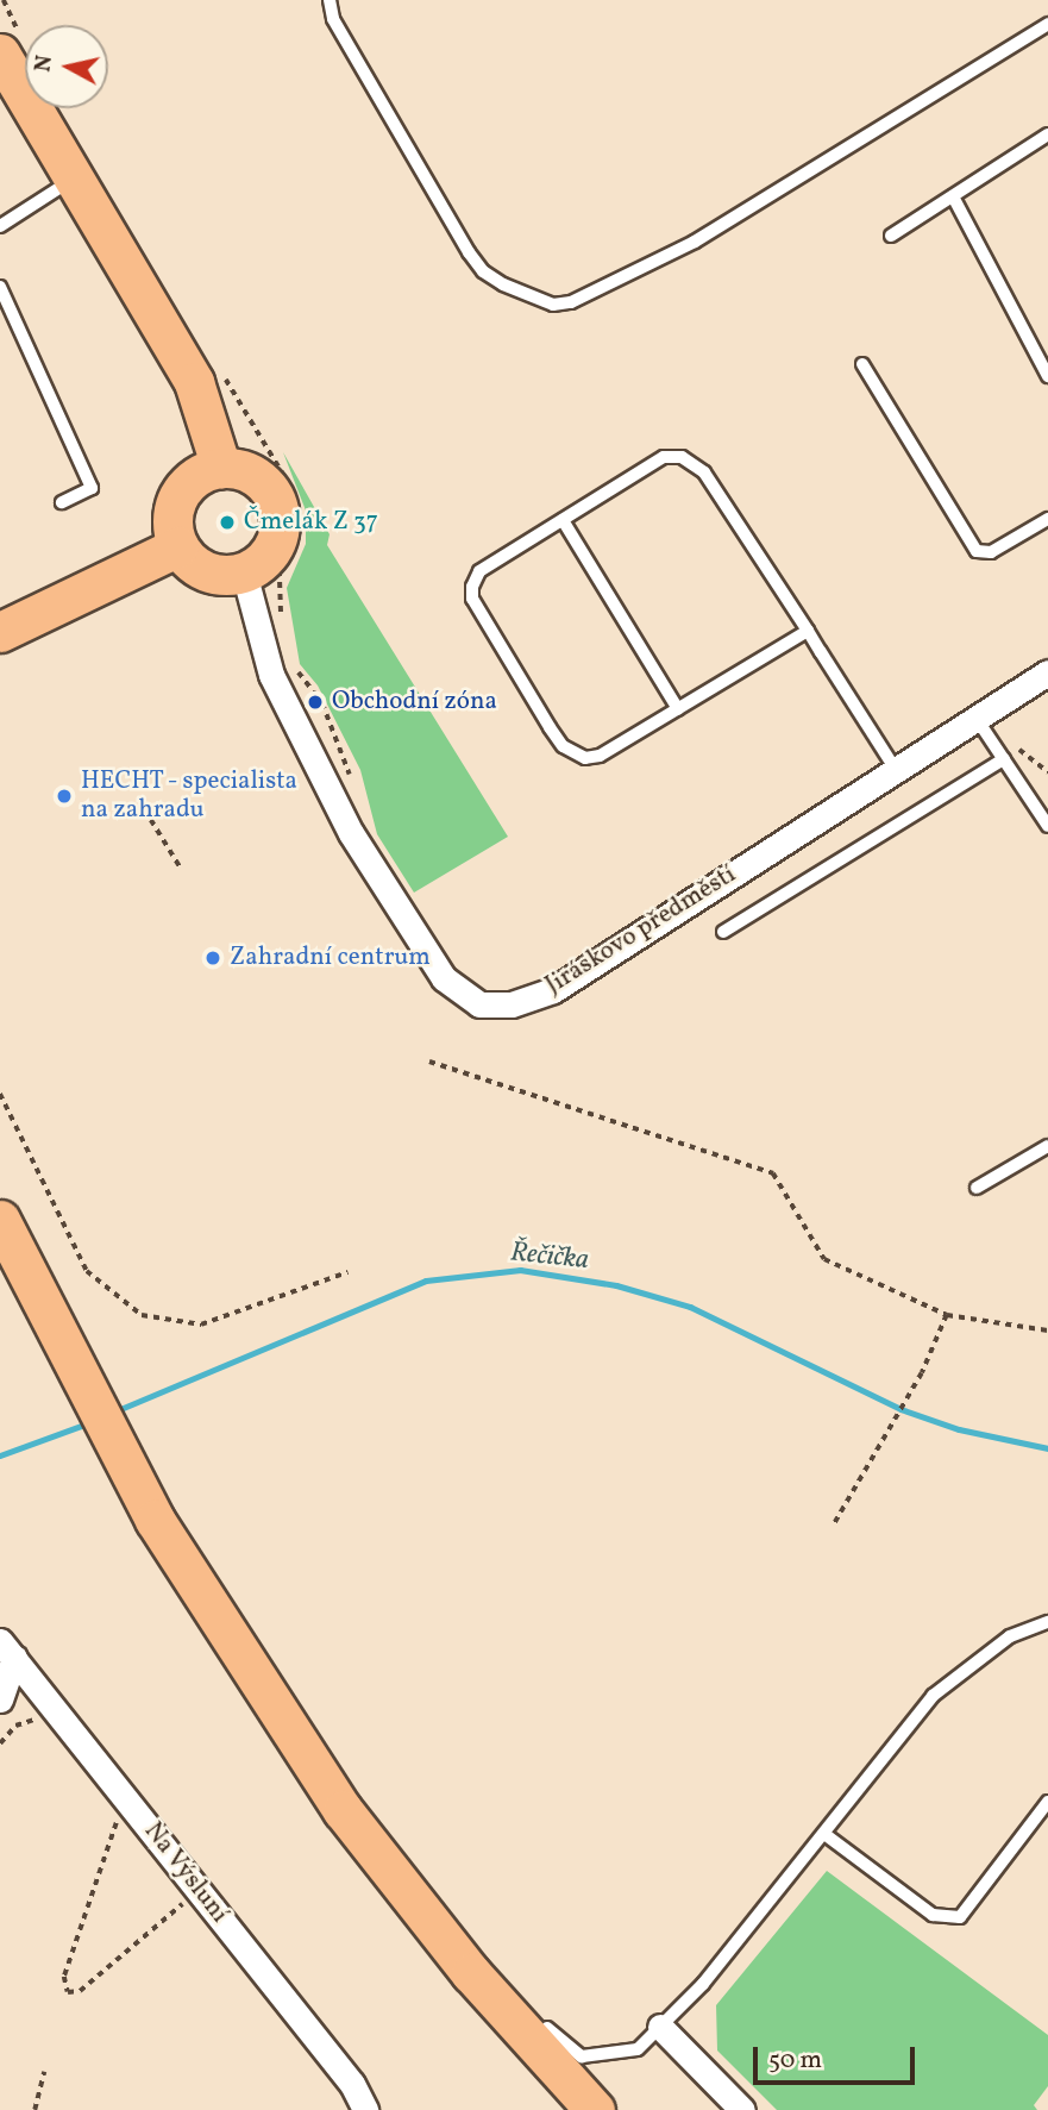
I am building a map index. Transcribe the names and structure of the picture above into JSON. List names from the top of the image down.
{
  "streets": {
    "street": ["Jiráskovo předměstí", "Na Výsluní"]
  },
  "water": ["Řečička"],
  "places": [
    "Čmelák Z 37",
    "Obchodní zóna",
    "HECHT - specialista na zahradu",
    "Zahradní centrum"
  ],
  "scale_bar": "50 m",
  "north": "left"
}
